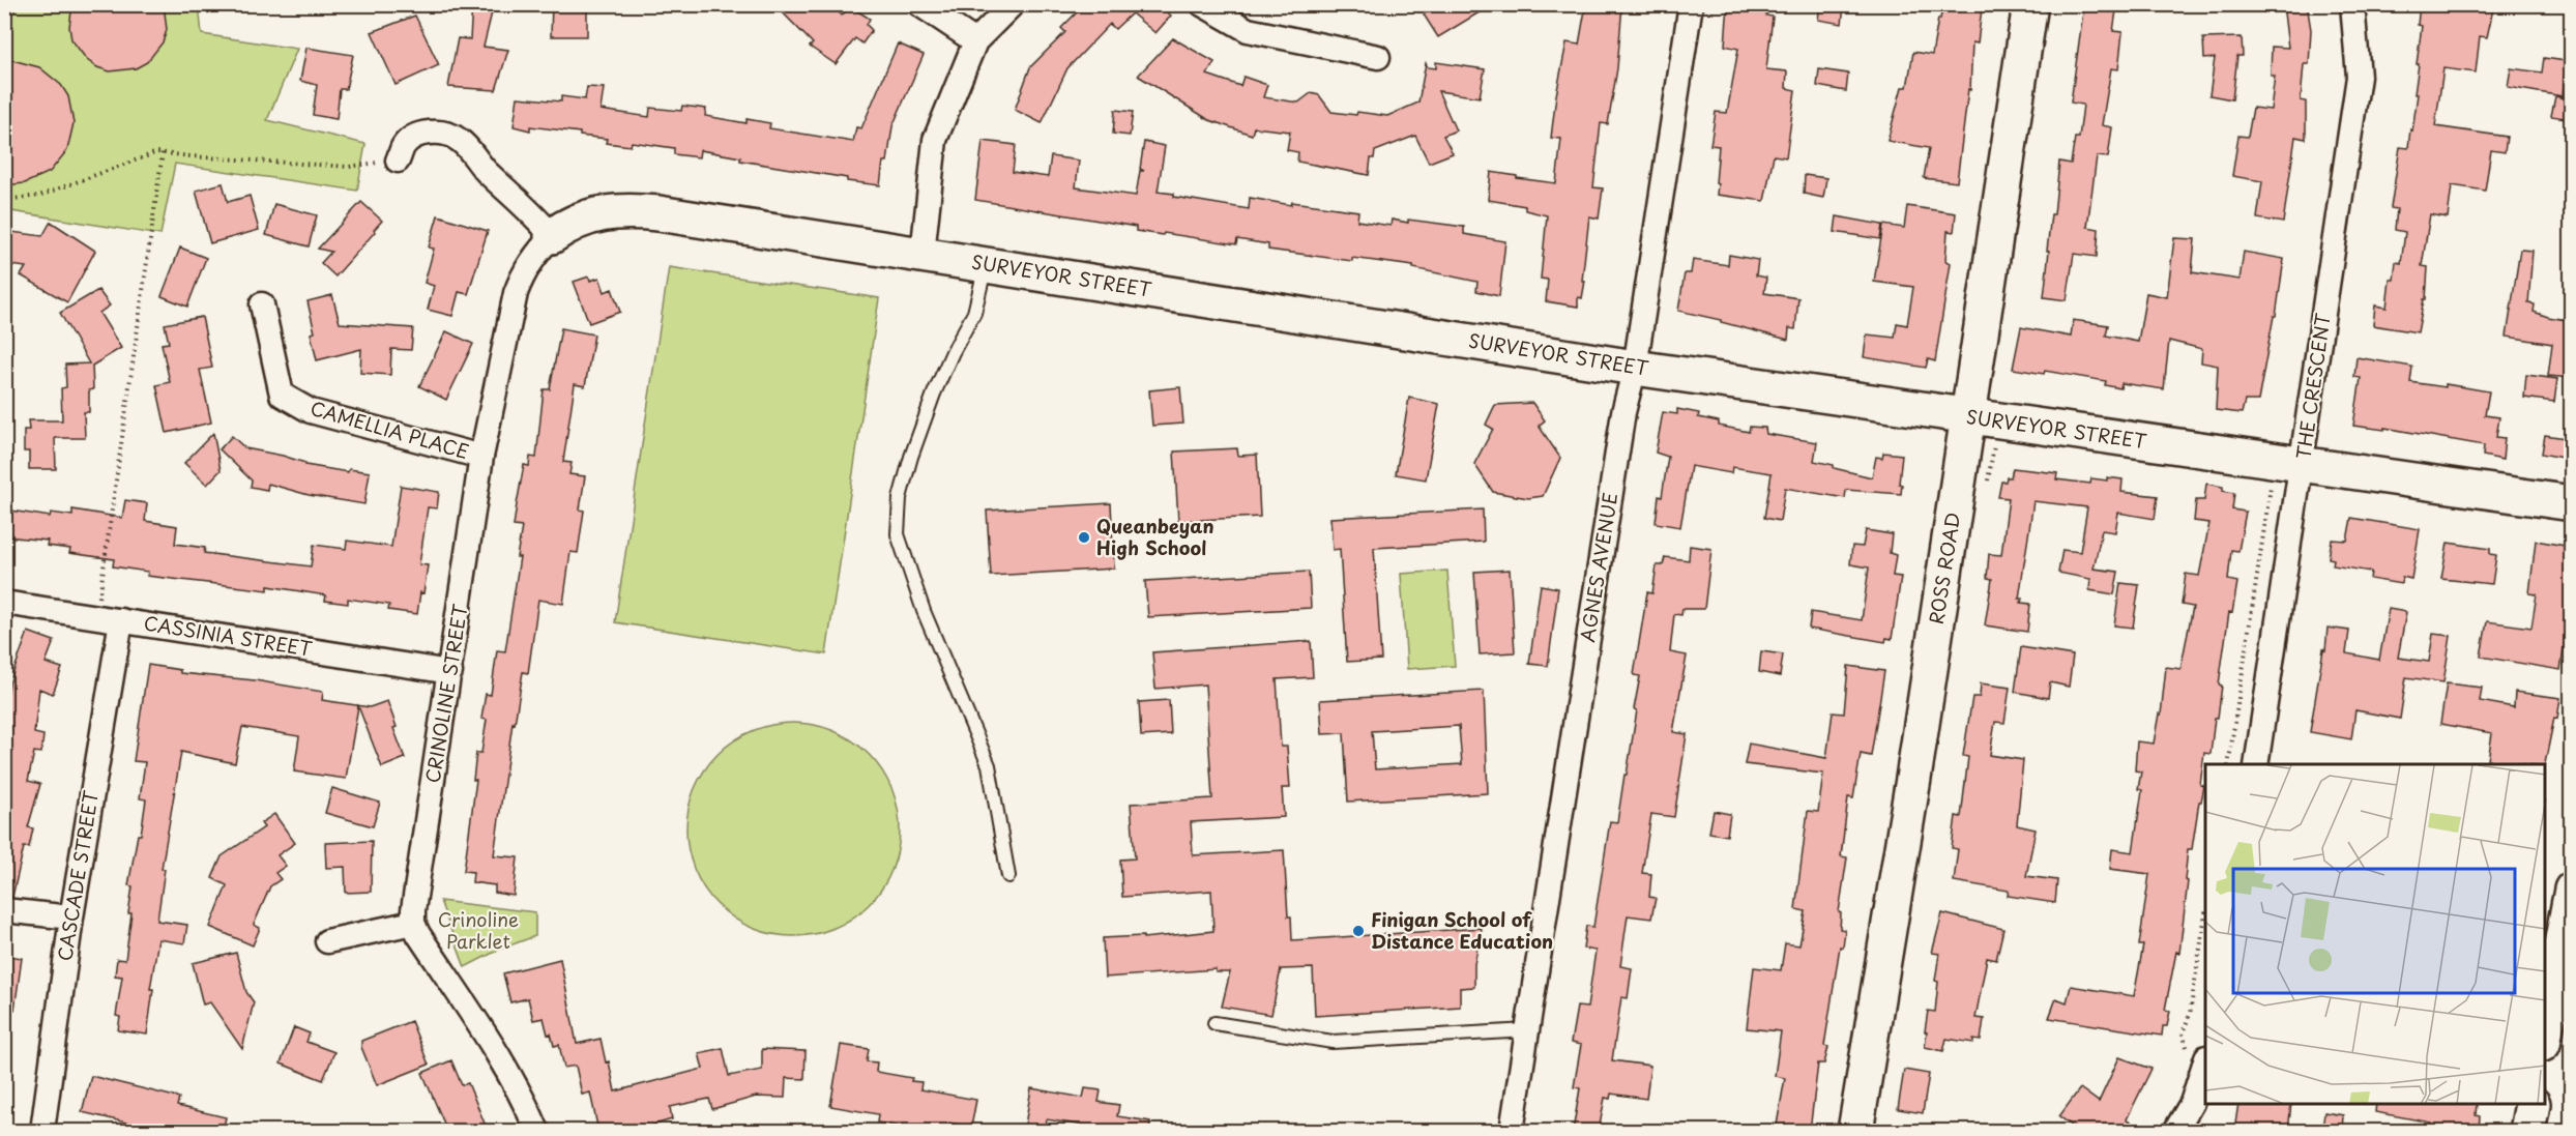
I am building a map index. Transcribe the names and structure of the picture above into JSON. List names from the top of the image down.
{
  "streets": {
    "street": [
      "SURVEYOR STREET",
      "THE CRESCENT",
      "CAMELLIA PLACE",
      "AGNES AVENUE",
      "ROSS ROAD",
      "CASSINIA STREET",
      "CRINOLINE STREET",
      "CASCADE STREET"
    ]
  },
  "crossings": [
    ["SURVEYOR STREET", "THE CRESCENT"],
    ["SURVEYOR STREET", "AGNES AVENUE"],
    ["SURVEYOR STREET", "ROSS ROAD"],
    ["SURVEYOR STREET", "CRINOLINE STREET"],
    ["CAMELLIA PLACE", "CRINOLINE STREET"],
    ["CASSINIA STREET", "CRINOLINE STREET"],
    ["CASSINIA STREET", "CASCADE STREET"]
  ],
  "parks": ["Crinoline Parklet"],
  "places": ["Queanbeyan High School", "Finigan School of Distance Education"]
}
